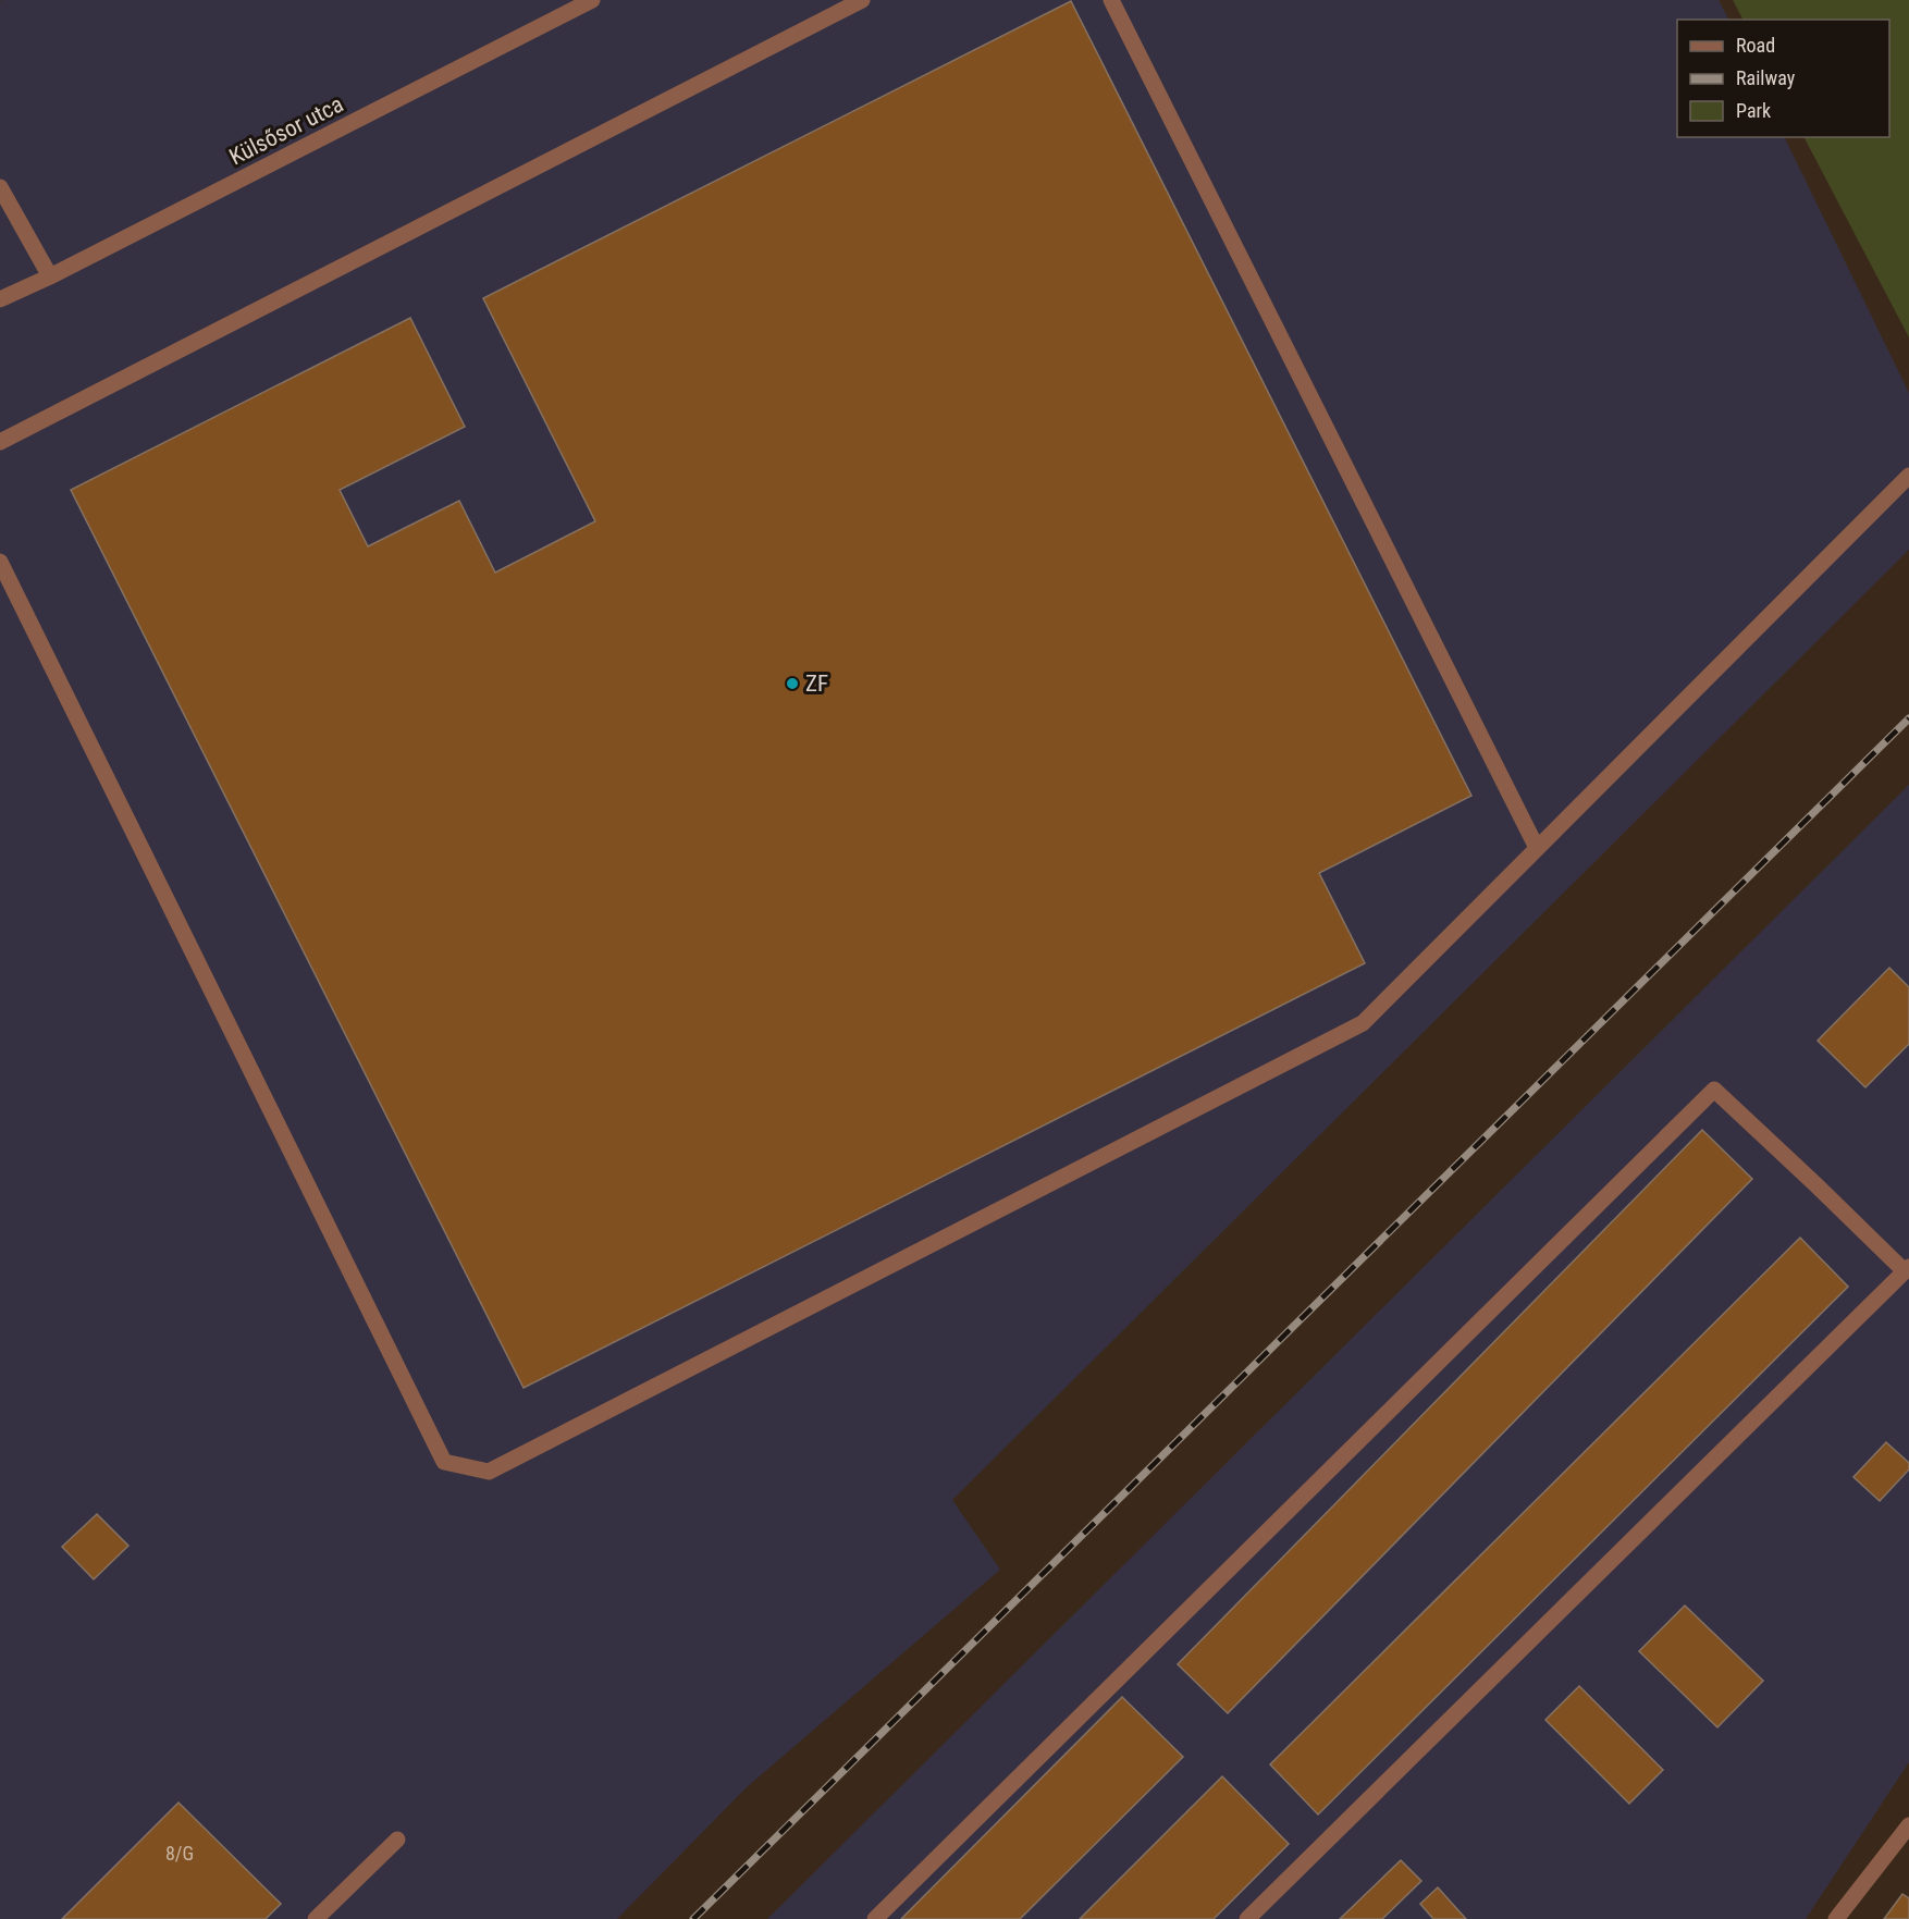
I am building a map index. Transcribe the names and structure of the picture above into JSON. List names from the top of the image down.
{
  "streets": {
    "street": ["Külsősor utca"]
  },
  "places": ["ZF"],
  "house_numbers": ["8/G"],
  "legend": ["Road", "Railway", "Park"]
}
